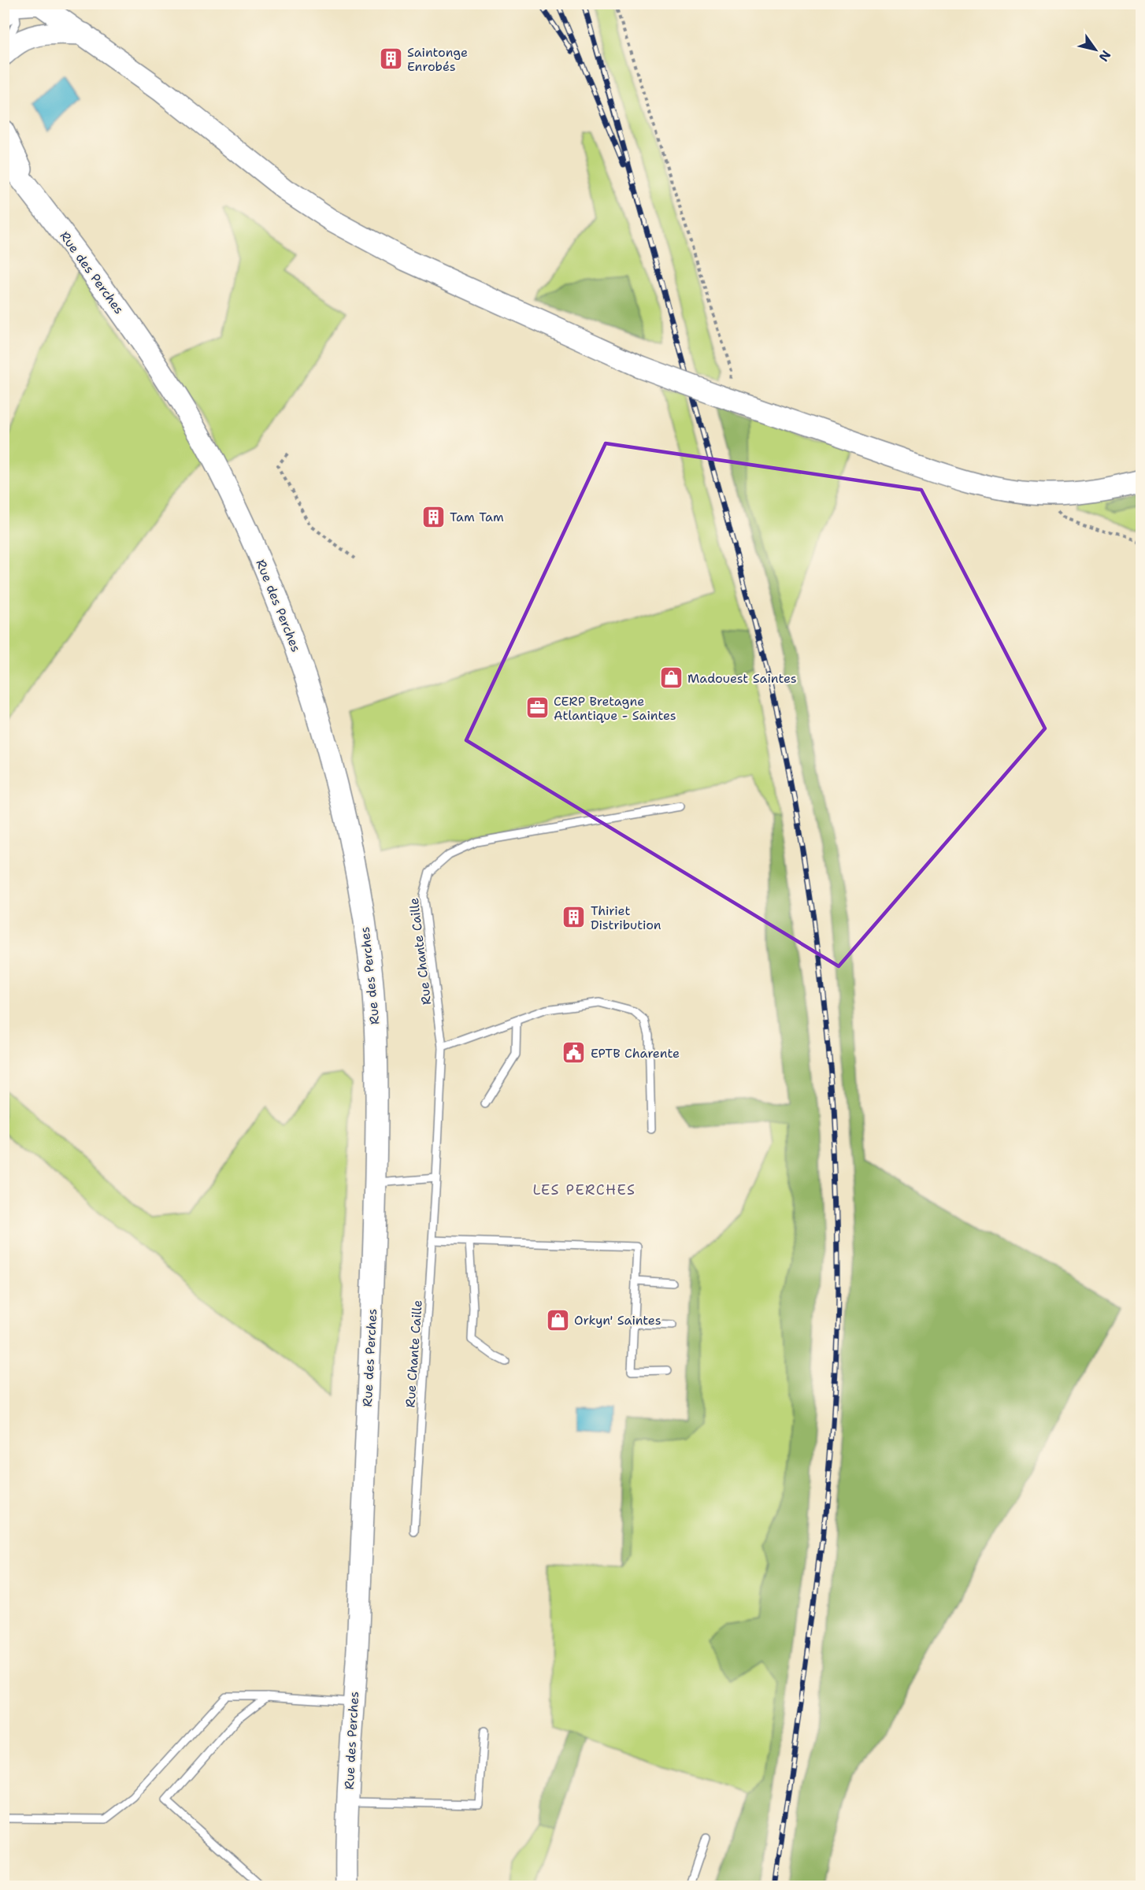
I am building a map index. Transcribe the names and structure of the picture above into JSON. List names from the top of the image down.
{
  "streets": {
    "street": ["Rue des Perches"],
    "lane": ["Rue Chante Caille"]
  },
  "districts": ["LES PERCHES"],
  "places": {
    "building": ["Saintonge Enrobés", "Tam Tam", "Thiriet Distribution"],
    "shop": ["Madouest Saintes", "Orkyn' Saintes"],
    "office": ["CERP Bretagne Atlantique - Saintes"],
    "public building": ["EPTB Charente"]
  },
  "north": "bottom right"
}
